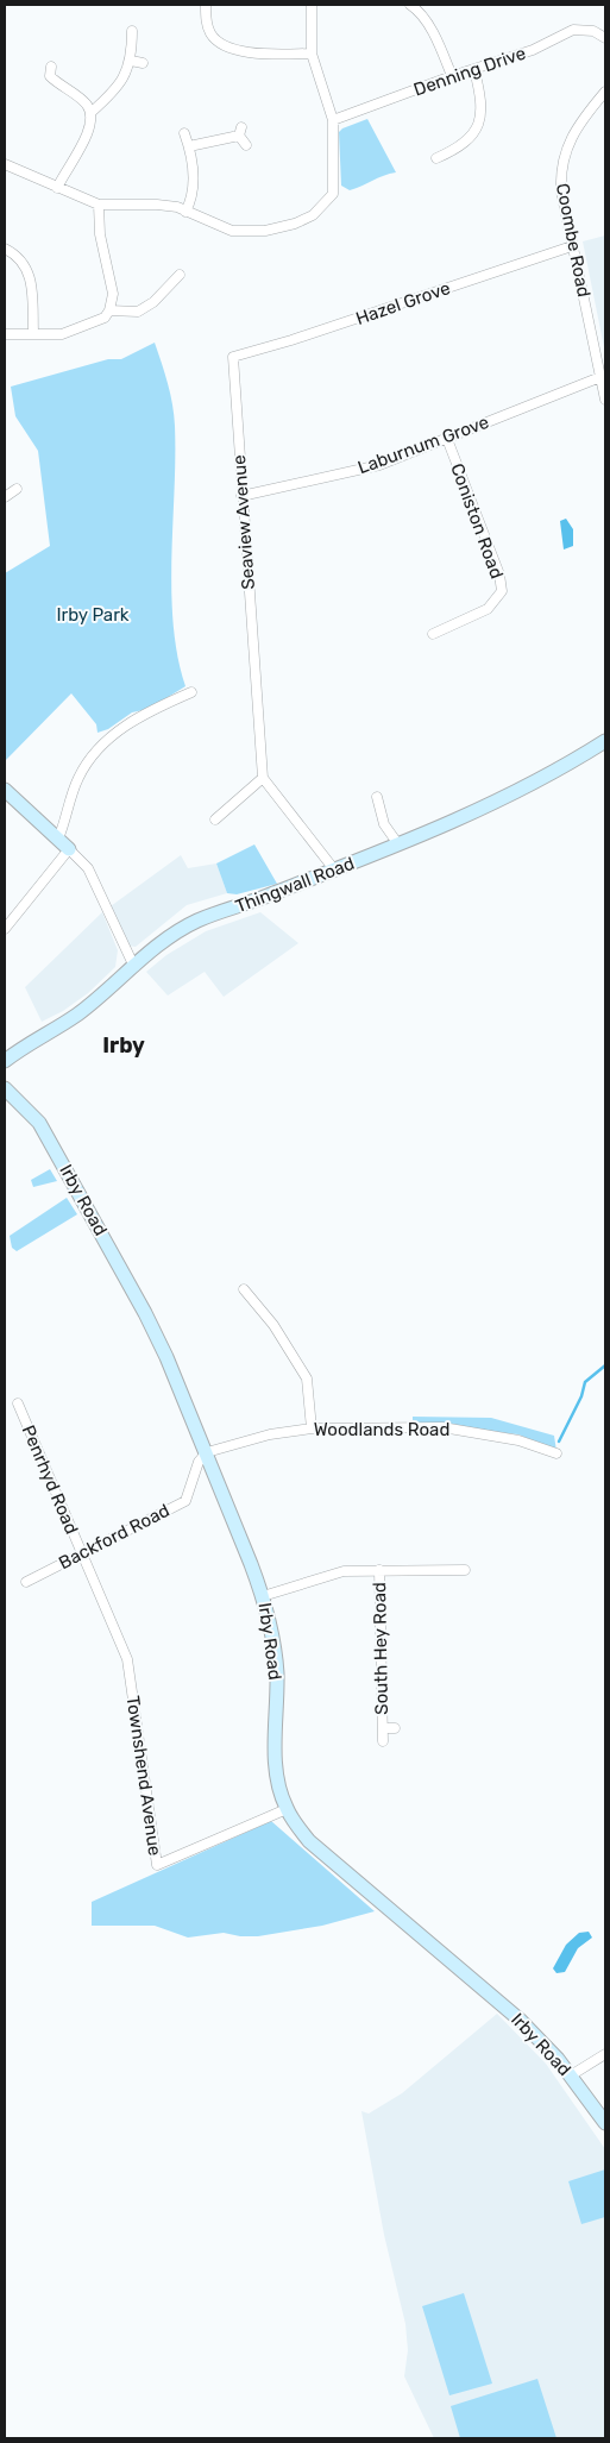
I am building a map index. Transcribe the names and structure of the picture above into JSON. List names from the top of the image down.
{
  "streets": {
    "street": [
      "Denning Drive",
      "Coombe Road",
      "Hazel Grove",
      "Laburnum Grove",
      "Coniston Road",
      "Seaview Avenue",
      "Thingwall Road",
      "Irby Road",
      "Woodlands Road",
      "Penrhyd Road",
      "Backford Road",
      "South Hey Road",
      "Townshend Avenue"
    ]
  },
  "crossings": [
    ["Coombe Road", "Hazel Grove"],
    ["Coombe Road", "Laburnum Grove"],
    ["Hazel Grove", "Seaview Avenue"],
    ["Laburnum Grove", "Coniston Road"],
    ["Laburnum Grove", "Seaview Avenue"],
    ["Irby Road", "Woodlands Road"],
    ["Irby Road", "Backford Road"],
    ["Irby Road", "Townshend Avenue"],
    ["Woodlands Road", "Backford Road"],
    ["Penrhyd Road", "Backford Road"],
    ["Penrhyd Road", "Townshend Avenue"],
    ["Backford Road", "Townshend Avenue"]
  ],
  "districts": ["Irby"],
  "parks": ["Irby Park"]
}
